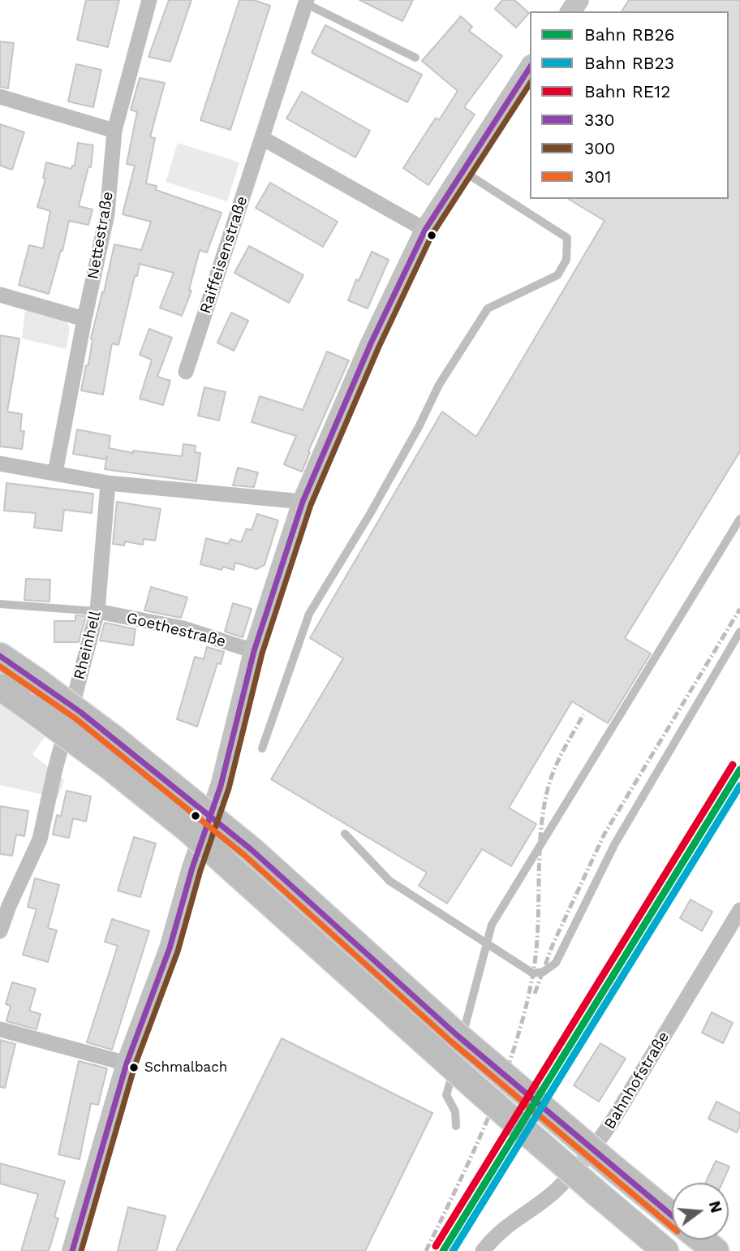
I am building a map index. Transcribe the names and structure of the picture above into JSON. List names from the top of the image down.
{
  "streets": {
    "street": [
      "Nettestraße",
      "Raiffeisenstraße",
      "Goethestraße",
      "Rheinhell",
      "Bahnhofstraße"
    ]
  },
  "crossings": [
    ["Goethestraße", "Rheinhell"]
  ],
  "places": ["Schmalbach"],
  "lines": [
    "transit line 330",
    "transit line 300",
    "transit line 301",
    "rail line RE12",
    "rail line RB26",
    "rail line RB23"
  ],
  "legend": [
    "Bahn RB26",
    "Bahn RB23",
    "Bahn RE12",
    "330",
    "300",
    "301"
  ],
  "north": "right"
}
